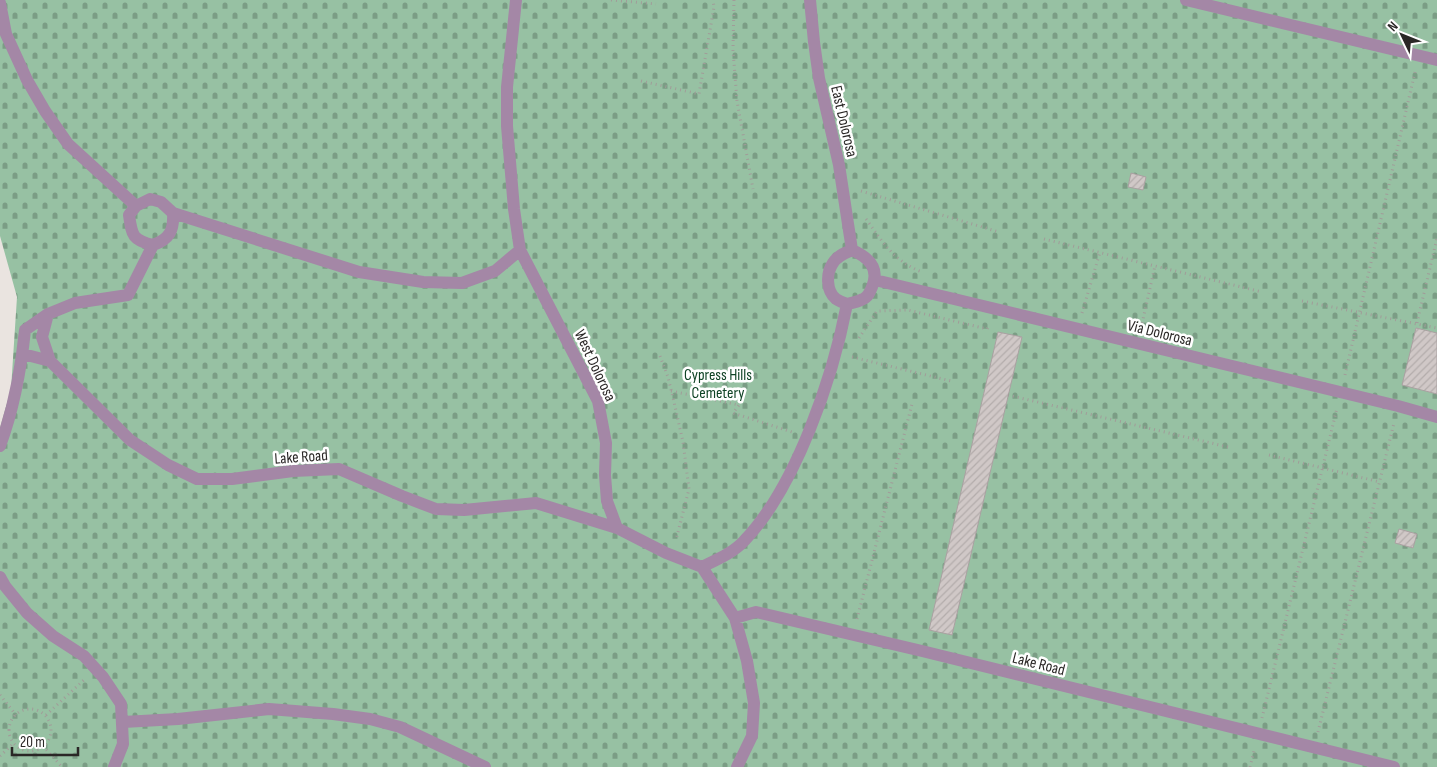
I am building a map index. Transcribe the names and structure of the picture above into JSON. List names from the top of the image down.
{
  "streets": {
    "lane": [
      "East Dolorosa",
      "Via Dolorosa",
      "West Dolorosa",
      "Lake Road"
    ]
  },
  "crossings": [
    ["East Dolorosa", "Via Dolorosa"],
    ["West Dolorosa", "Lake Road"]
  ],
  "parks": ["Cypress Hills Cemetery"],
  "scale_bar": "20 m",
  "north": "top left"
}
